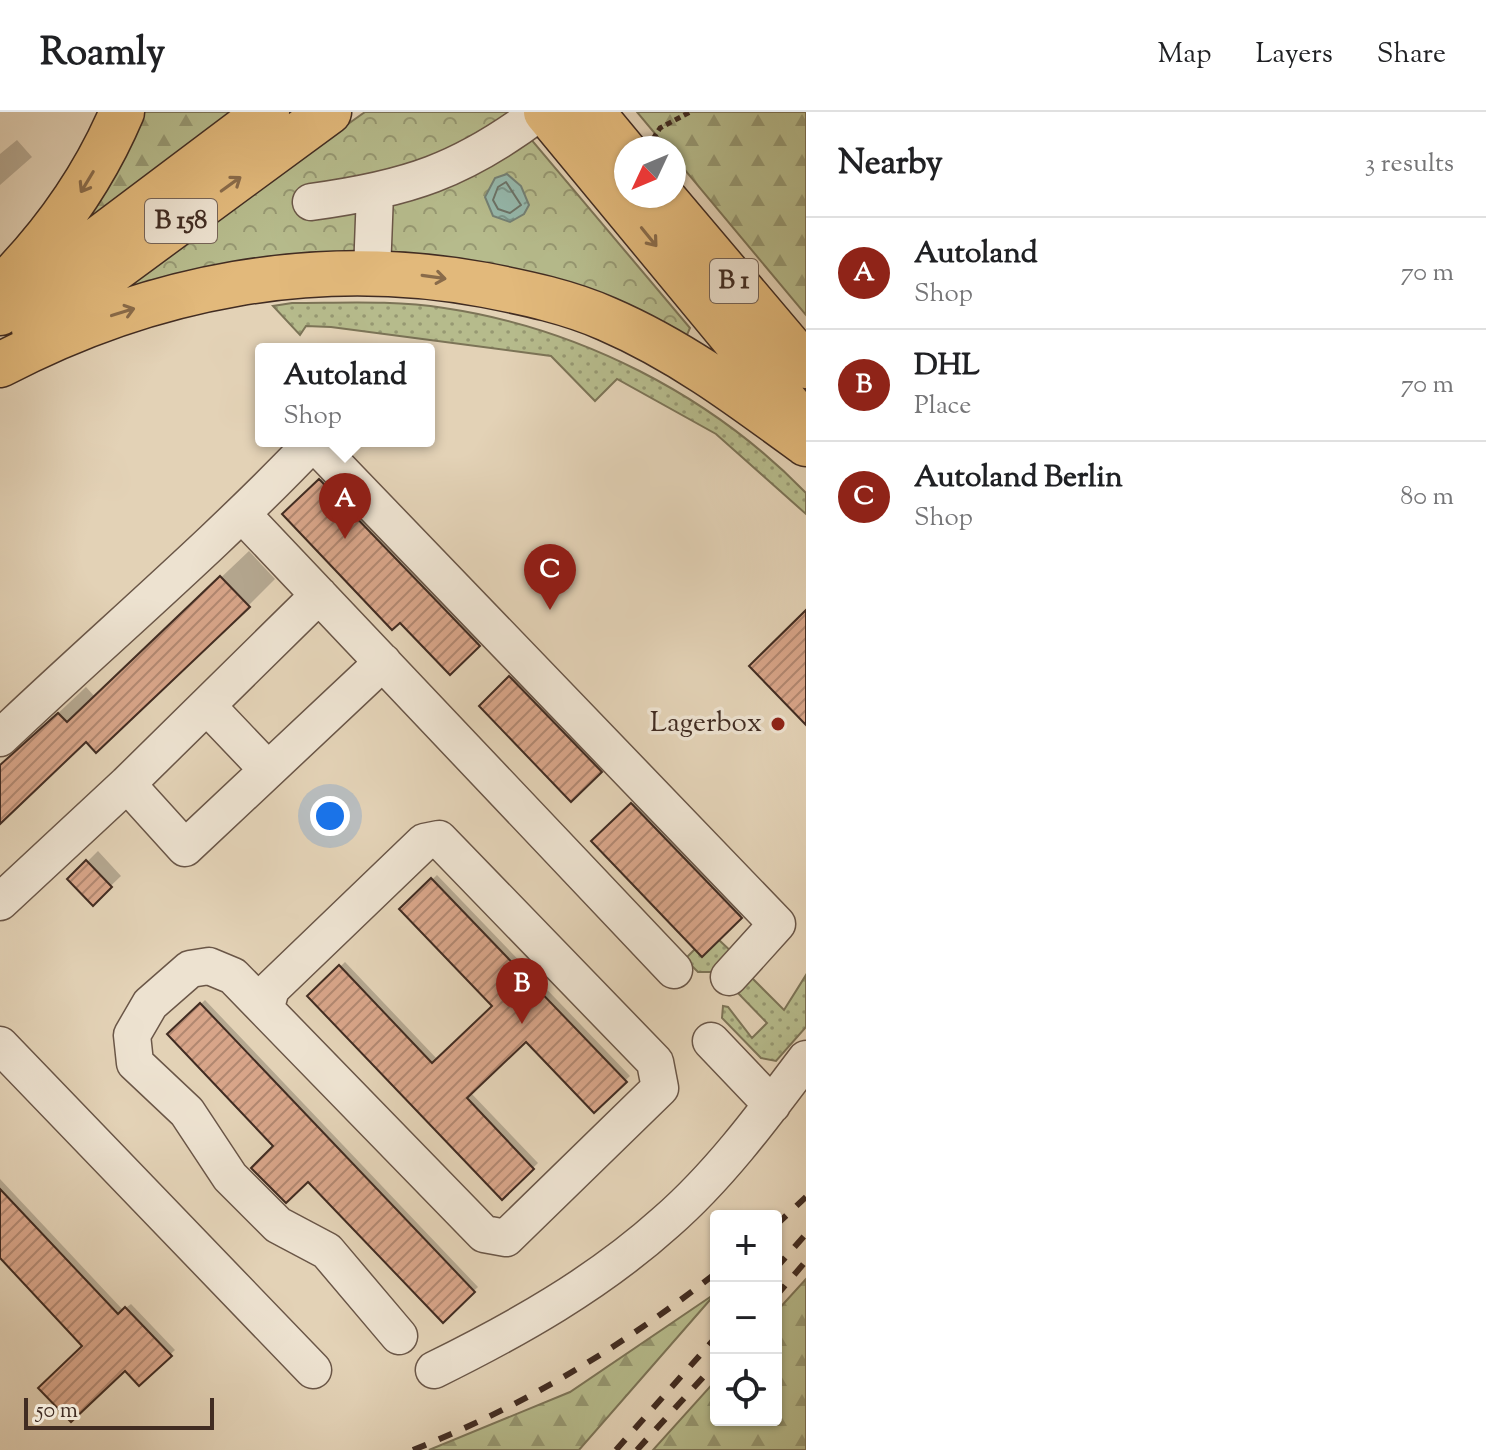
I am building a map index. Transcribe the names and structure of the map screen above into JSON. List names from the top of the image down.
{
  "streets": {
    "main road": ["B 158", "B 1"]
  },
  "places": ["Lagerbox"],
  "scale_bar": "50 m",
  "north": "bottom left",
  "page": {
    "header": "Roamly",
    "nav": ["Map", "Layers", "Share"],
    "heading": ["Nearby", "3 results"],
    "list": [
      {
        "mark": "A",
        "name": "Autoland",
        "note": "Shop",
        "value": "70 m"
      },
      {
        "mark": "B",
        "name": "DHL",
        "note": "Place",
        "value": "70 m"
      },
      {
        "mark": "C",
        "name": "Autoland Berlin",
        "note": "Shop",
        "value": "80 m"
      }
    ],
    "popup": ["Autoland", "Shop"],
    "pins": ["A", "C", "B"],
    "map_buttons": ["+", "−"],
    "scale": "50 m"
  }
}
